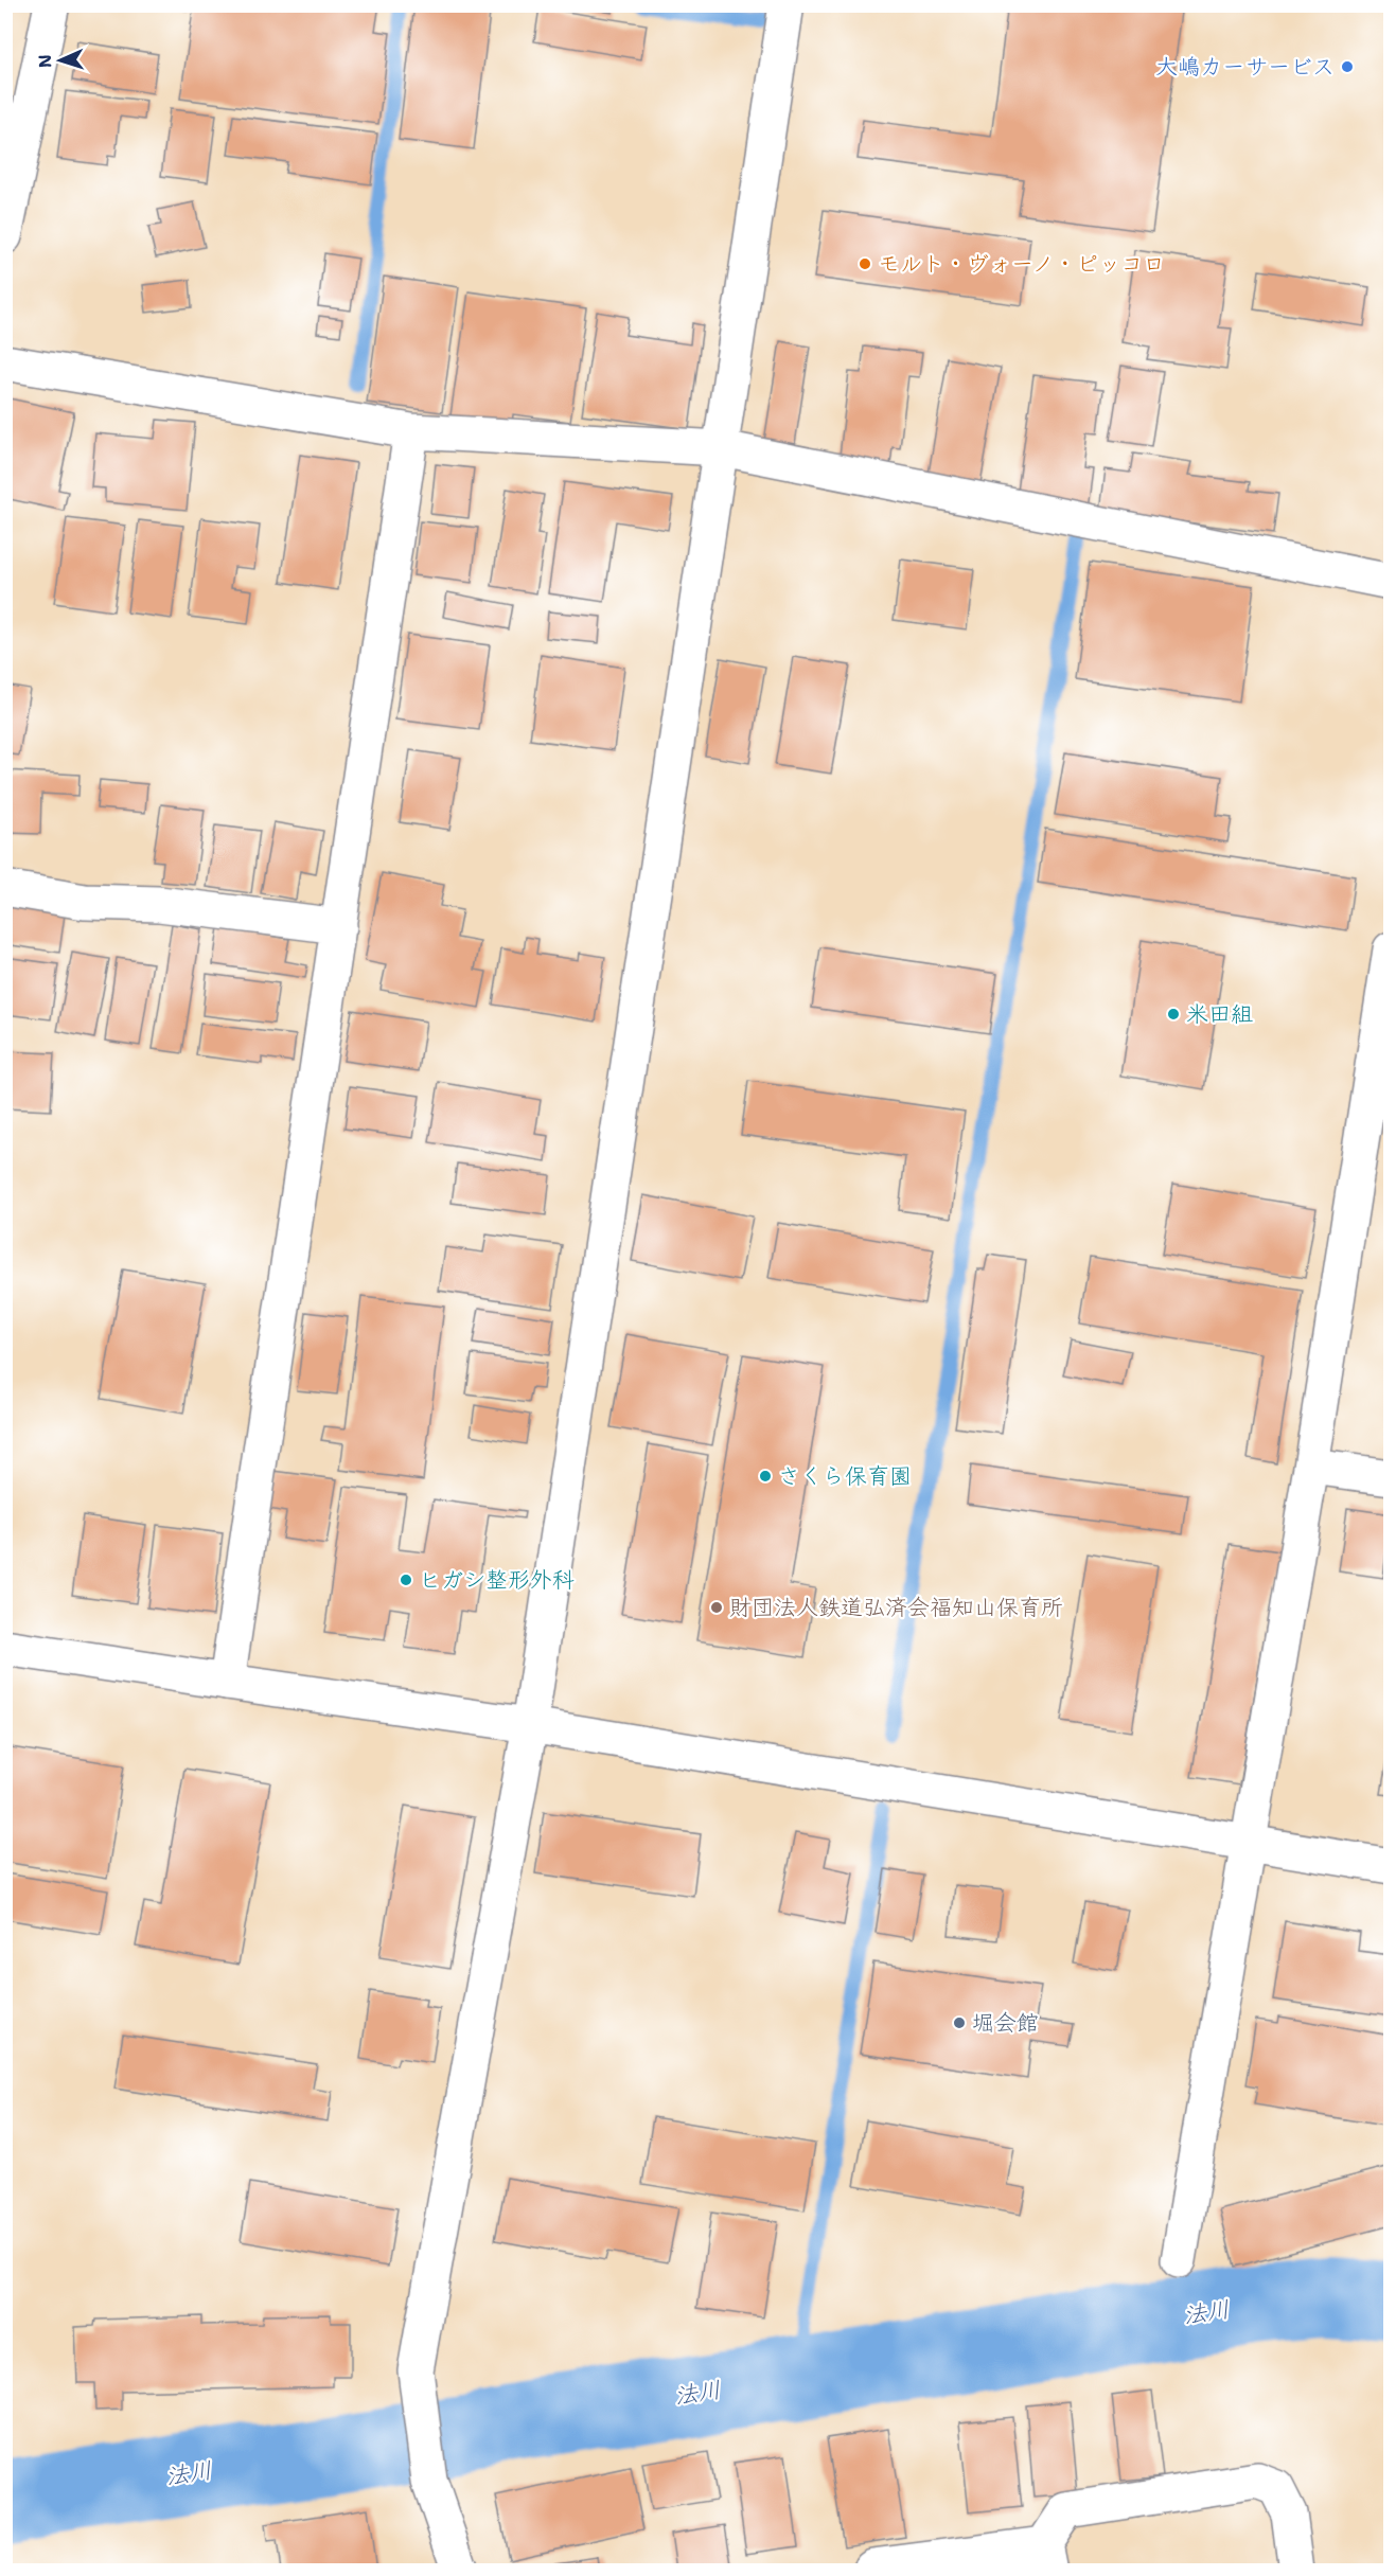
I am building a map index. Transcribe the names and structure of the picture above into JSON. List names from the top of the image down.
{
  "water": ["法川"],
  "places": [
    "大嶋カーサービス",
    "モルト・ヴォーノ・ピッコロ",
    "米田組",
    "さくら保育園",
    "ヒガシ整形外科",
    "財団法人鉄道弘済会福知山保育所",
    "堀会館"
  ],
  "north": "left"
}
